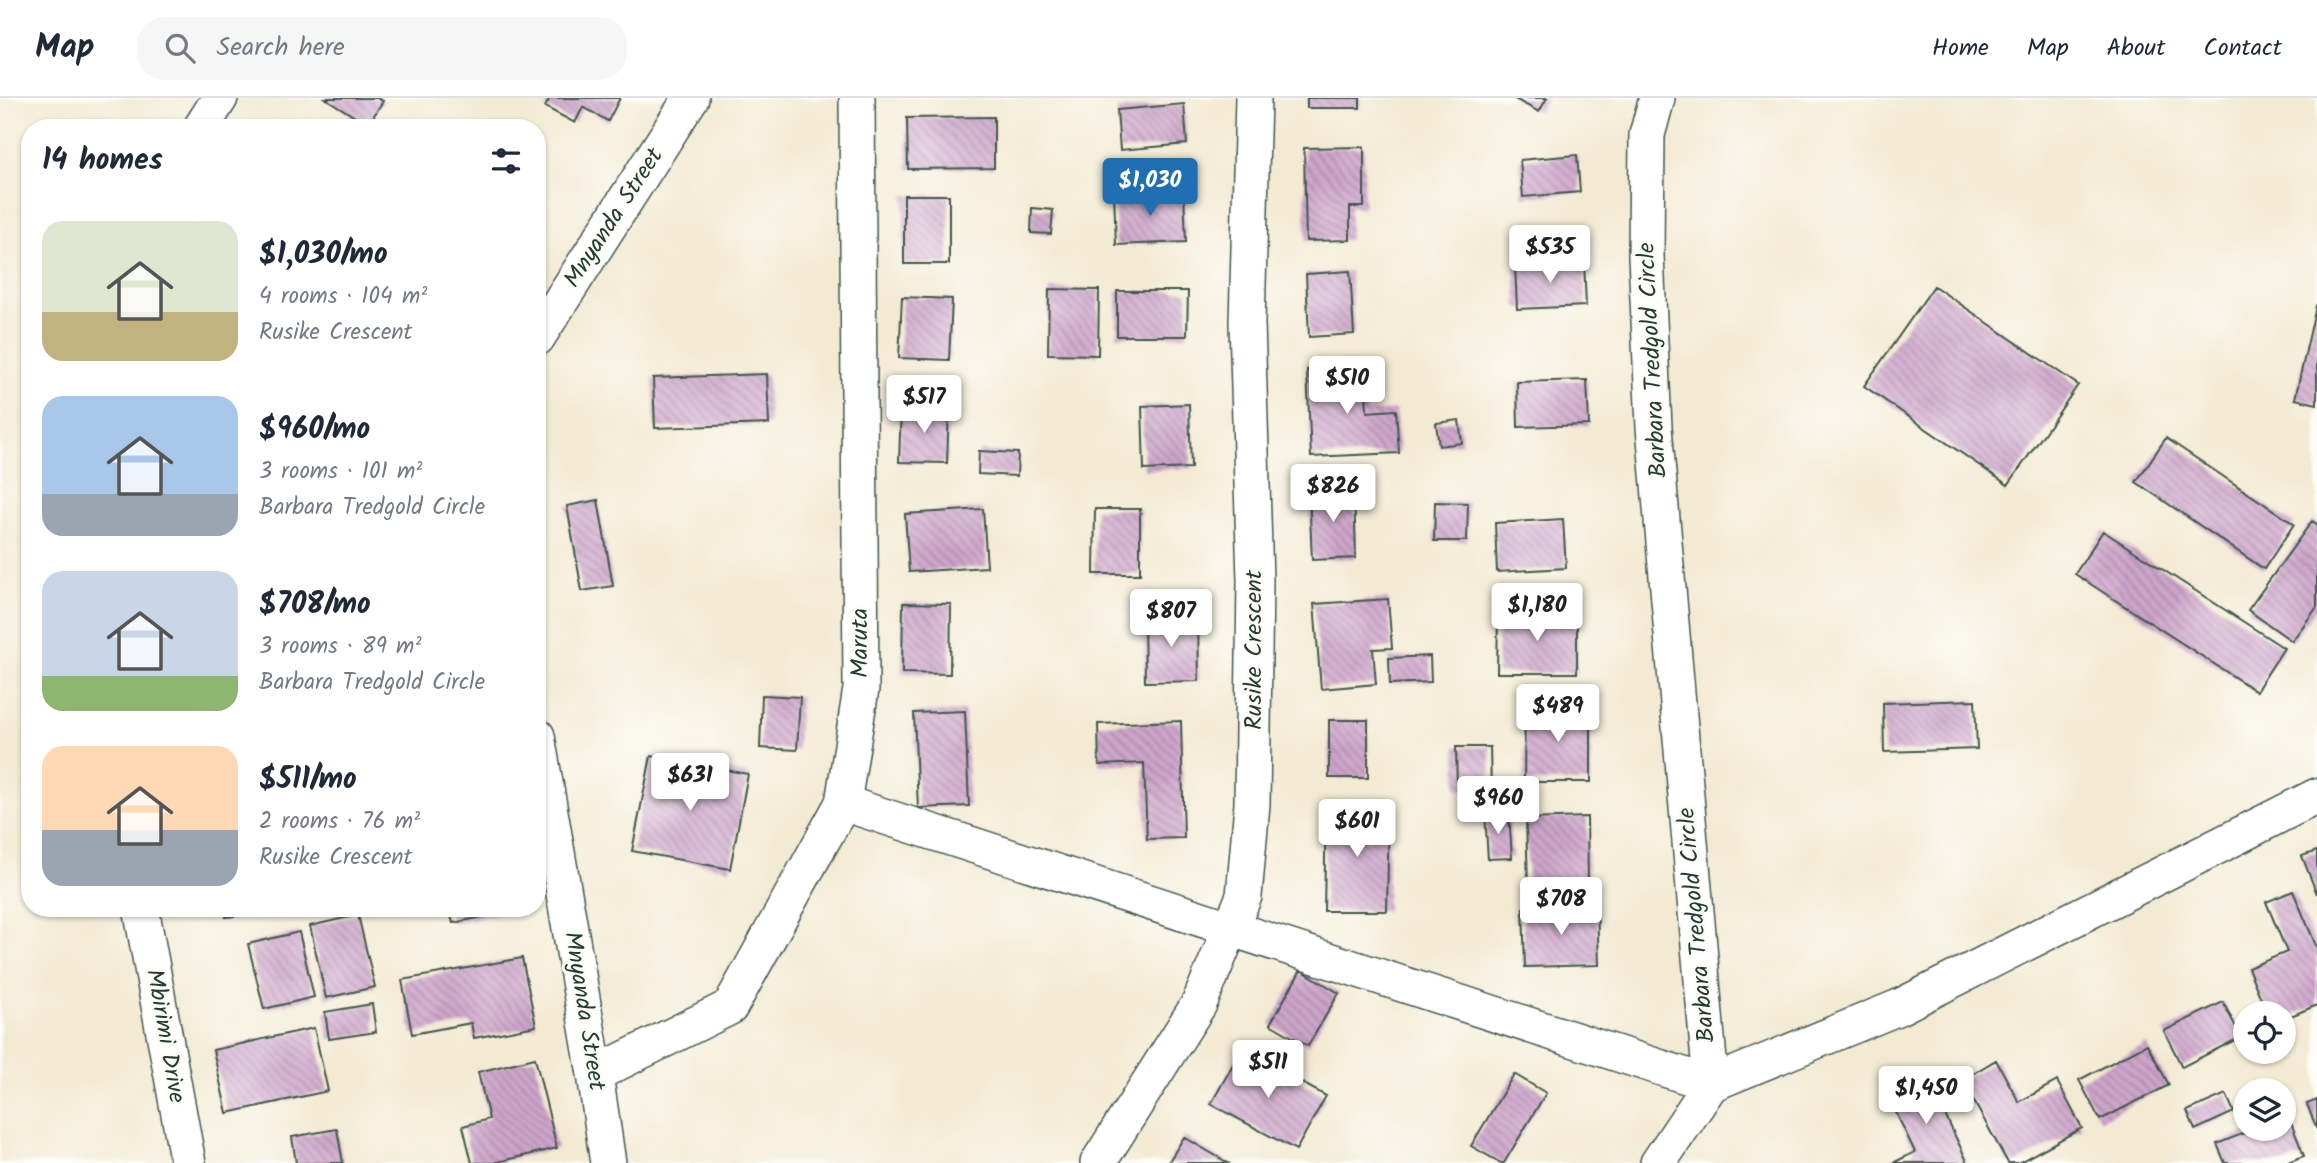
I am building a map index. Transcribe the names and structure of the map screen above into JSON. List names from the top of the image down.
{
  "streets": {
    "street": [
      "Mnyanda Street",
      "Barbara Tredgold Circle",
      "Maruta",
      "Rusike Crescent",
      "Mbirimi Drive"
    ]
  },
  "crossings": [
    ["Mnyanda Street", "Maruta"]
  ],
  "page": {
    "header": "Map",
    "search": "Search here",
    "nav": [
      "Home",
      "Map",
      "About",
      "Contact"
    ],
    "heading": "14 homes",
    "price": [
      "$1,030",
      "$535",
      "$510",
      "$517",
      "$826",
      "$1,180",
      "$807",
      "$489",
      "$631",
      "$960",
      "$601",
      "$708",
      "$511",
      "$1,450"
    ],
    "list": [
      {
        "name": "$1,030/mo",
        "note": "4 rooms · 104 m² · Rusike Crescent"
      },
      {
        "name": "$960/mo",
        "note": "3 rooms · 101 m² · Barbara Tredgold Circle"
      },
      {
        "name": "$708/mo",
        "note": "3 rooms · 89 m² · Barbara Tredgold Circle"
      },
      {
        "name": "$511/mo",
        "note": "2 rooms · 76 m² · Rusike Crescent"
      }
    ]
  }
}
